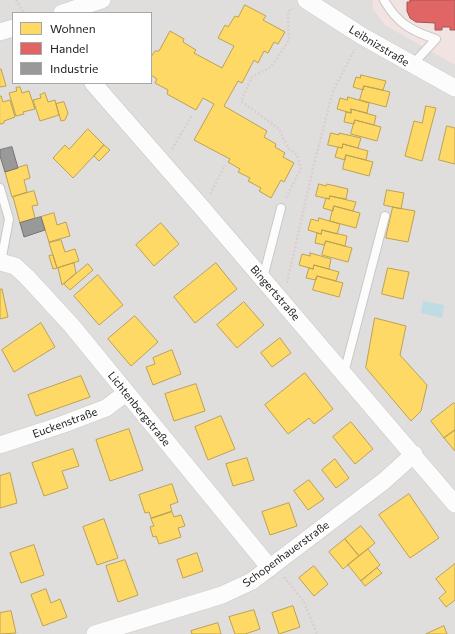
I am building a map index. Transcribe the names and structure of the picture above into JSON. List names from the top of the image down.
{
  "streets": {
    "street": [
      "Leibnizstraße",
      "Bingertstraße",
      "Lichtenbergstraße",
      "Euckenstraße",
      "Schopenhauerstraße"
    ]
  },
  "crossings": [
    ["Bingertstraße", "Schopenhauerstraße"],
    ["Lichtenbergstraße", "Euckenstraße"],
    ["Lichtenbergstraße", "Schopenhauerstraße"]
  ],
  "legend": ["Wohnen", "Handel", "Industrie"]
}
